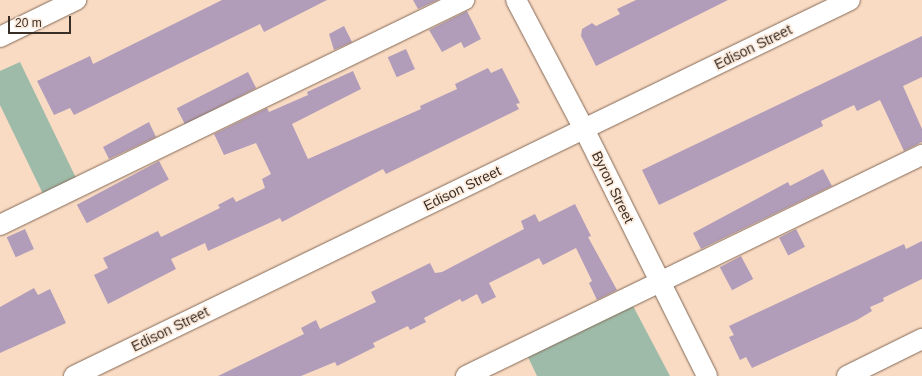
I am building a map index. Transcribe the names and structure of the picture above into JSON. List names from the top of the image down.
{
  "streets": {
    "street": ["Edison Street", "Byron Street"]
  },
  "crossings": [
    ["Edison Street", "Byron Street"]
  ],
  "scale_bar": "20 m"
}
